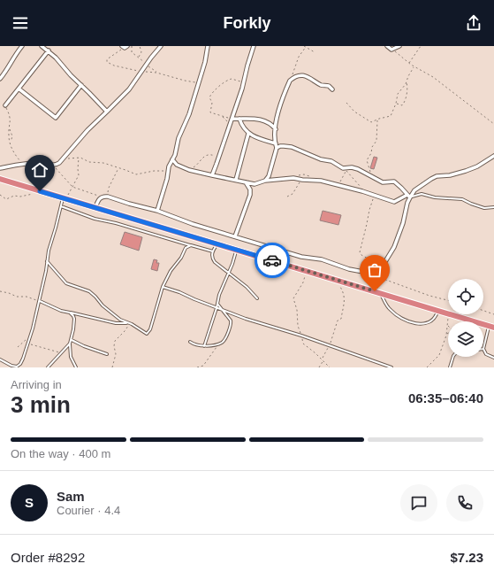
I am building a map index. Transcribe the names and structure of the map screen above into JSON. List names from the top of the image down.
{
  "page": {
    "header": "Forkly",
    "heading": ["3 min", "Arriving in", "06:35–06:40"],
    "panel": [
      "Sam",
      "Courier · 4.4",
      "Order #8292",
      "$7.23"
    ],
    "bar": "On the way · 400 m",
    "round": "S"
  }
}
